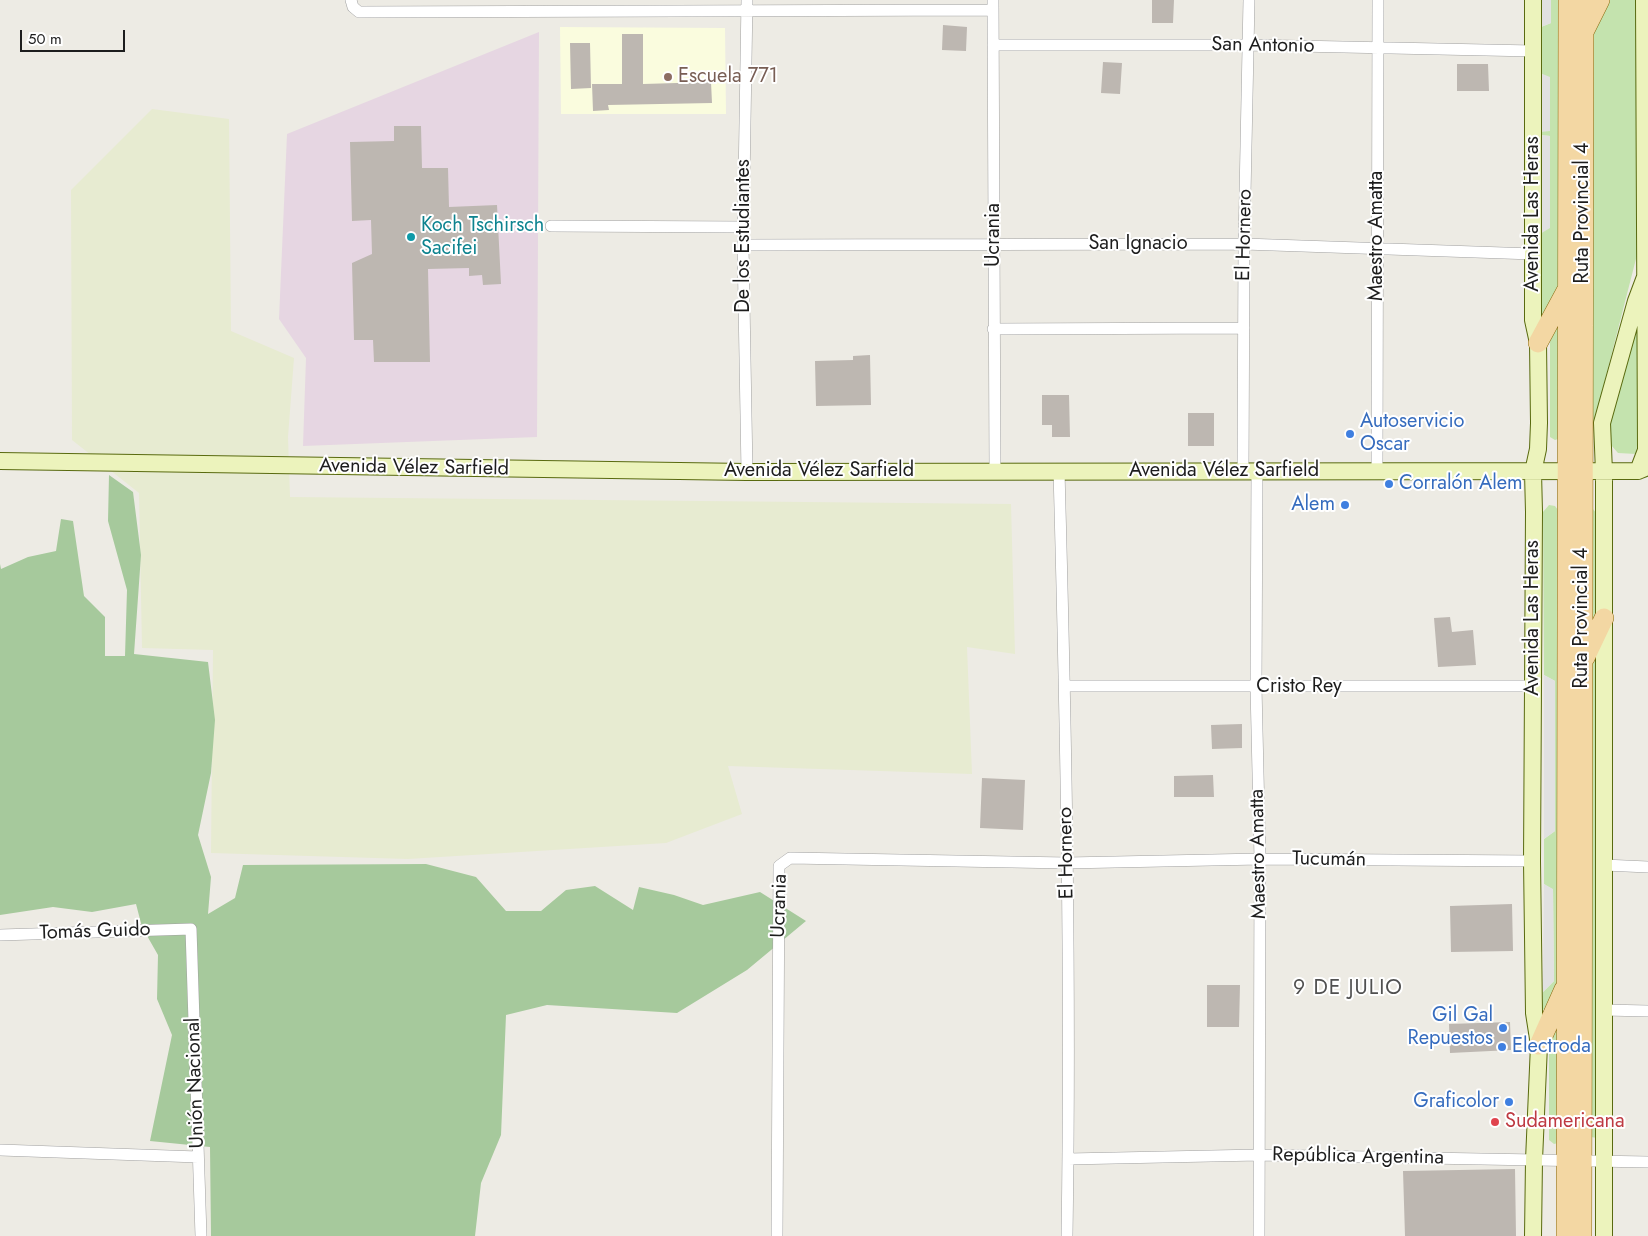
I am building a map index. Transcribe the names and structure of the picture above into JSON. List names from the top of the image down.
{
  "streets": {
    "main road": ["Ruta Provincial 4", "Avenida Las Heras", "Avenida Vélez Sarfield"],
    "street": [
      "San Antonio",
      "Ucrania",
      "El Hornero",
      "De los Estudiantes",
      "Maestro Amatta",
      "San Ignacio",
      "Cristo Rey",
      "Tucumán",
      "Tomás Guido",
      "Unión Nacional",
      "República Argentina"
    ]
  },
  "crossings": [
    ["San Antonio", "Avenida Las Heras"],
    ["San Antonio", "Ucrania"],
    ["San Antonio", "El Hornero"],
    ["San Antonio", "Maestro Amatta"],
    ["Ruta Provincial 4", "Avenida Vélez Sarfield"],
    ["Ruta Provincial 4", "República Argentina"],
    ["Avenida Las Heras", "San Ignacio"],
    ["Avenida Las Heras", "Avenida Vélez Sarfield"],
    ["Avenida Las Heras", "Cristo Rey"],
    ["Avenida Las Heras", "Tucumán"],
    ["Avenida Las Heras", "República Argentina"],
    ["Ucrania", "El Hornero"],
    ["Ucrania", "San Ignacio"],
    ["Ucrania", "Avenida Vélez Sarfield"],
    ["Ucrania", "Tucumán"],
    ["El Hornero", "Maestro Amatta"],
    ["El Hornero", "San Ignacio"],
    ["El Hornero", "Avenida Vélez Sarfield"],
    ["El Hornero", "Cristo Rey"],
    ["El Hornero", "Tucumán"],
    ["El Hornero", "República Argentina"],
    ["De los Estudiantes", "San Ignacio"],
    ["De los Estudiantes", "Avenida Vélez Sarfield"],
    ["Maestro Amatta", "San Ignacio"],
    ["Maestro Amatta", "Avenida Vélez Sarfield"],
    ["Maestro Amatta", "Cristo Rey"],
    ["Maestro Amatta", "Tucumán"],
    ["Maestro Amatta", "República Argentina"],
    ["Tomás Guido", "Unión Nacional"]
  ],
  "districts": ["9 DE JULIO"],
  "places": [
    "Escuela 771",
    "Koch Tschirsch Sacifei",
    "Autoservicio Oscar",
    "Corralón Alem",
    "Alem",
    "Gil Gal Repuestos",
    "Electroda",
    "Graficolor",
    "Sudamericana"
  ],
  "scale_bar": "50 m"
}
